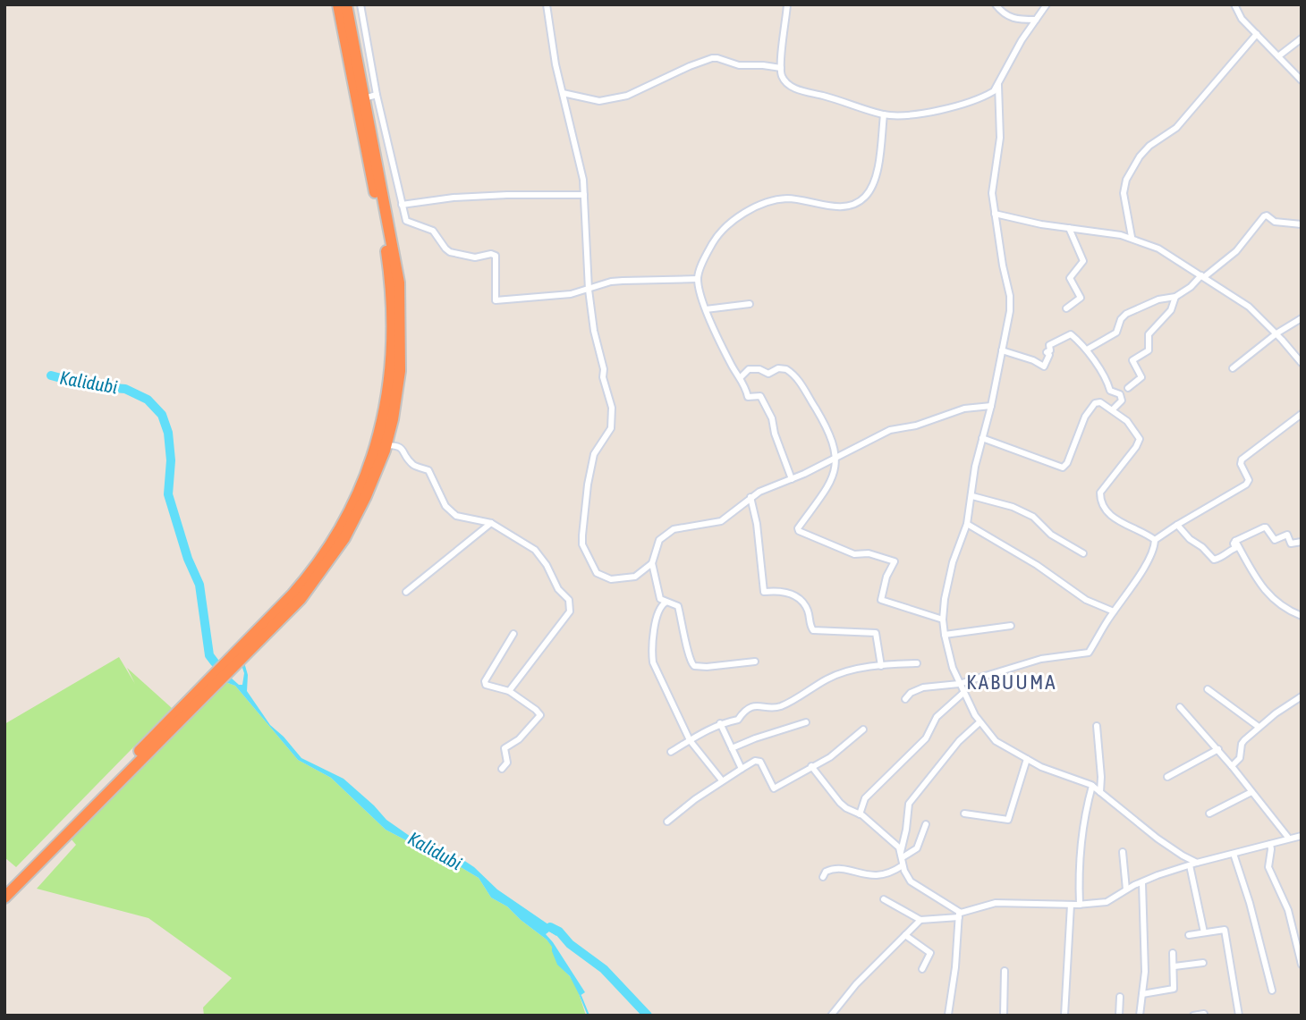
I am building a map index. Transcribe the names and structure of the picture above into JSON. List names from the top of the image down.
{
  "districts": ["KABUUMA"],
  "water": ["Kalidubi"]
}
